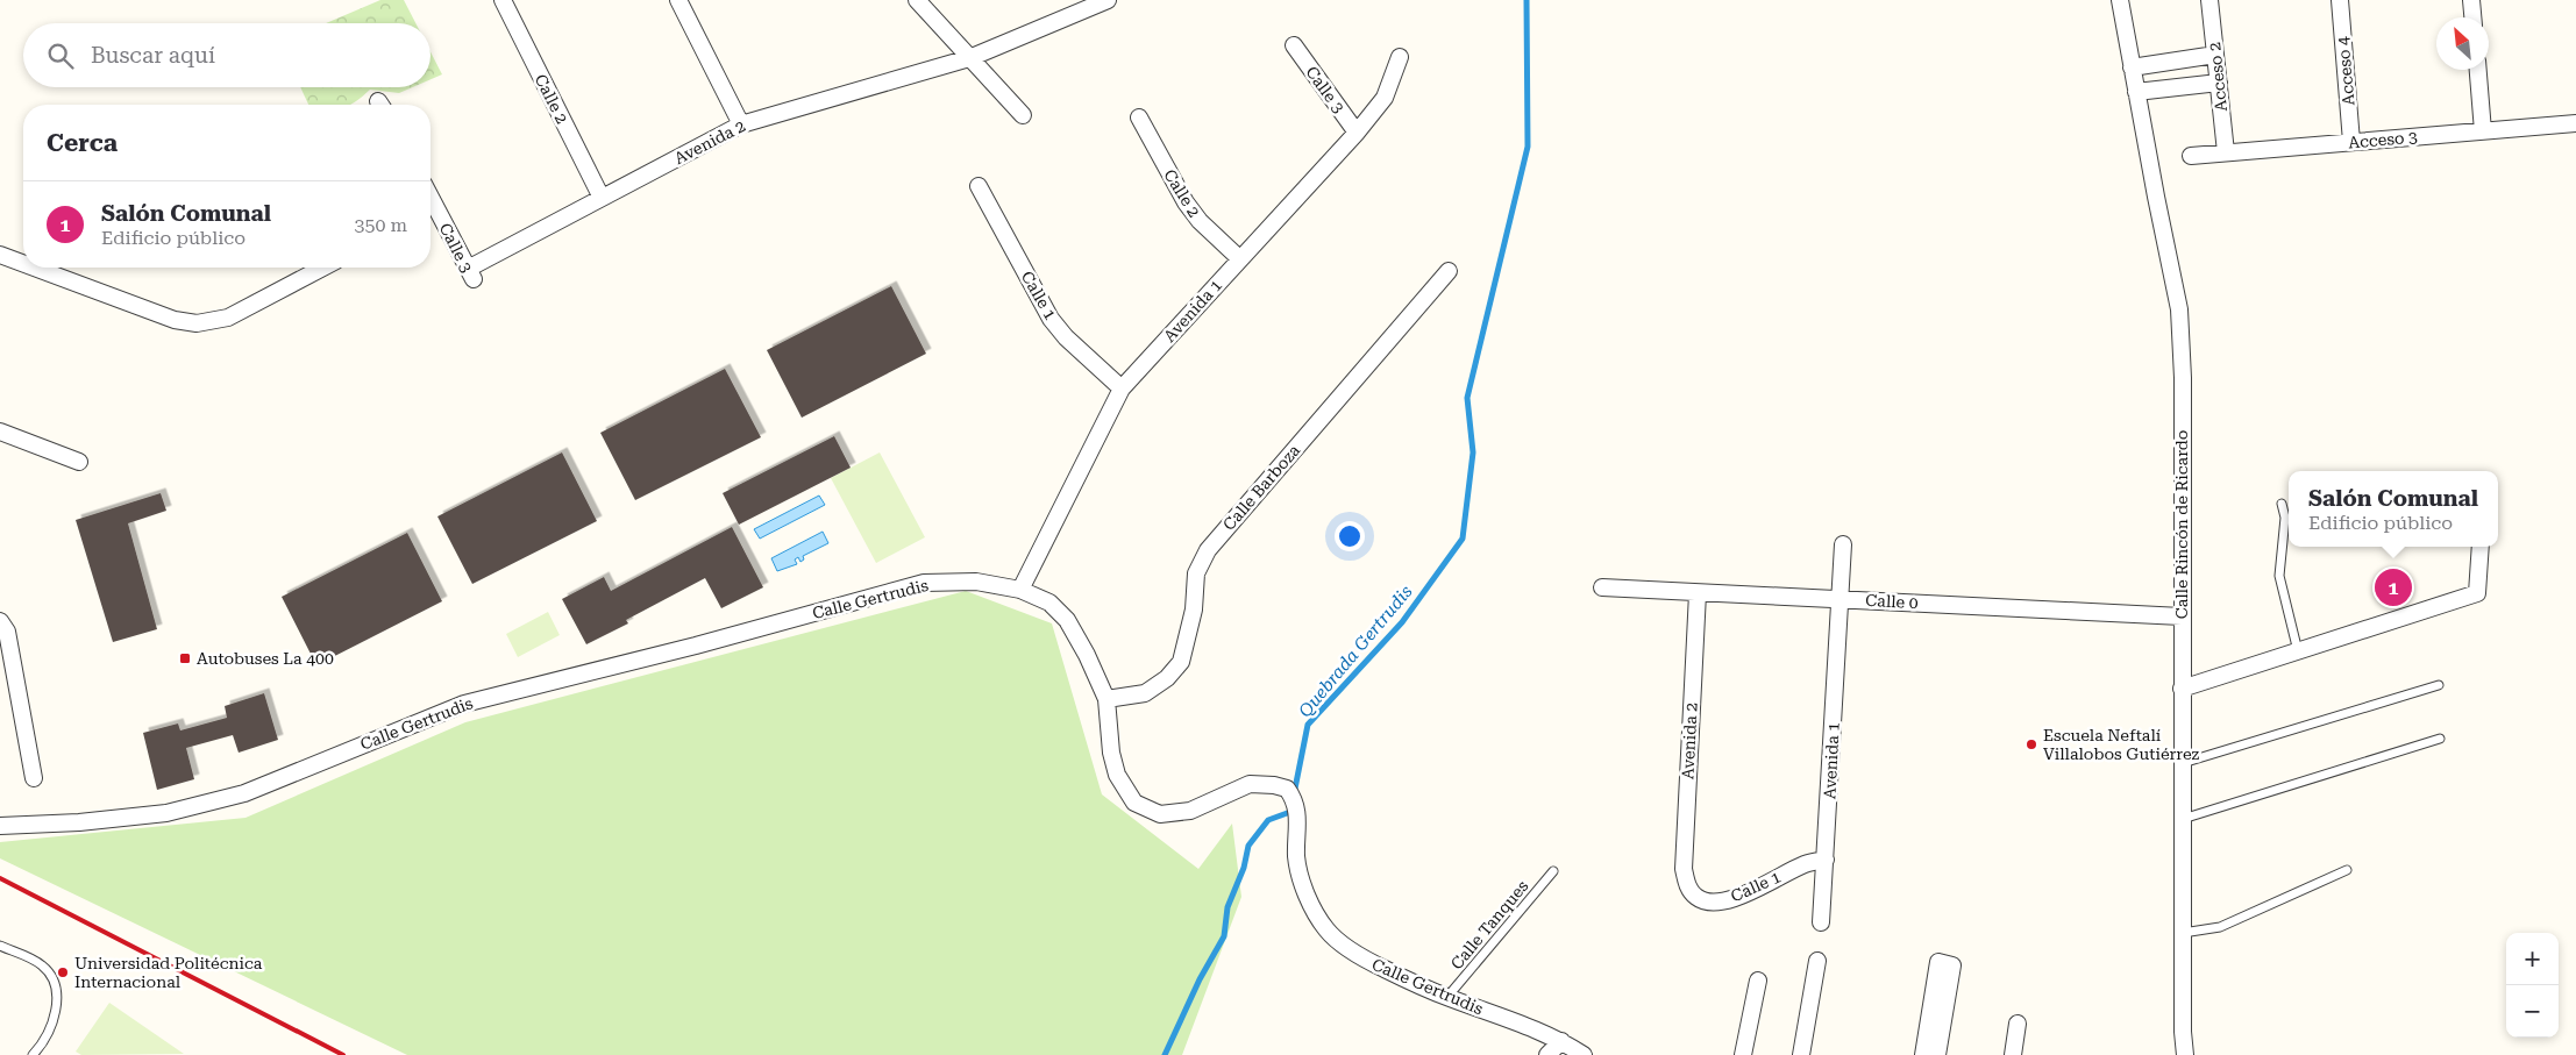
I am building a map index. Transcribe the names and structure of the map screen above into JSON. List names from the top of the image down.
{
  "streets": {
    "street": [
      "Acceso 4",
      "Acceso 2",
      "Calle 3",
      "Calle 2",
      "Acceso 3",
      "Avenida 2",
      "Calle 1",
      "Avenida 1",
      "Calle Barboza",
      "Calle Rincón de Ricardo",
      "Calle Gertrudis",
      "Calle 0"
    ],
    "lane": ["Calle Tanques"]
  },
  "crossings": [
    ["Acceso 4", "Acceso 3"],
    ["Acceso 2", "Acceso 3"],
    ["Calle 3", "Avenida 2"],
    ["Calle 3", "Avenida 1"],
    ["Calle 2", "Avenida 2"],
    ["Calle 2", "Avenida 1"],
    ["Avenida 2", "Calle 1"],
    ["Avenida 2", "Calle 0"],
    ["Calle 1", "Avenida 1"],
    ["Avenida 1", "Calle Gertrudis"],
    ["Avenida 1", "Calle 0"],
    ["Calle Barboza", "Calle Gertrudis"],
    ["Calle Rincón de Ricardo", "Calle 0"],
    ["Calle Gertrudis", "Calle Tanques"]
  ],
  "water": ["Quebrada Gertrudis"],
  "places": {
    "transit": ["Autobuses La 400"],
    "other": ["Escuela Neftalí Villalobos Gutiérrez", "Universidad Politécnica Internacional"]
  },
  "north": "top left",
  "page": {
    "search": "Buscar aquí",
    "heading": "Cerca",
    "list": [
      {
        "mark": "1",
        "name": "Salón Comunal",
        "note": "Edificio público",
        "value": "350 m"
      }
    ],
    "popup": ["Salón Comunal", "Edificio público"],
    "pins": "1",
    "map_buttons": ["+", "−"]
  }
}
